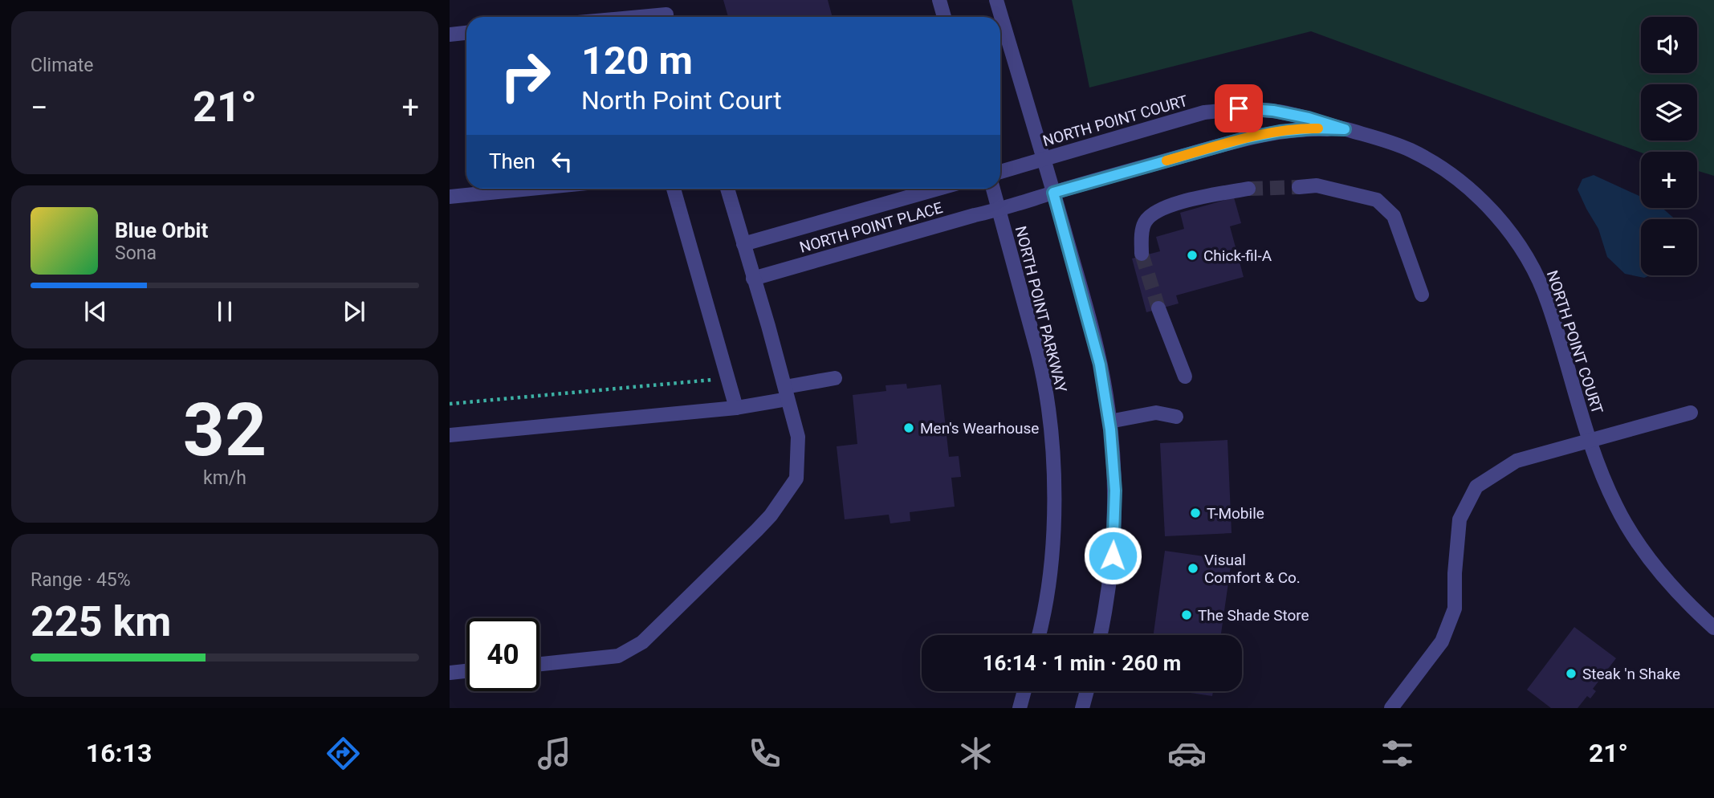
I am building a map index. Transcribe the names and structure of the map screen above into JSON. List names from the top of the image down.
{
  "streets": {
    "street": ["NORTH POINT COURT", "NORTH POINT PLACE", "NORTH POINT PARKWAY"]
  },
  "crossings": [
    ["NORTH POINT COURT", "NORTH POINT PLACE"],
    ["NORTH POINT COURT", "NORTH POINT PARKWAY"],
    ["NORTH POINT PLACE", "NORTH POINT PARKWAY"]
  ],
  "places": [
    "Chick-fil-A",
    "Men's Wearhouse",
    "T-Mobile",
    "Visual Comfort & Co.",
    "The Shade Store",
    "Steak 'n Shake"
  ],
  "page": {
    "tile": [
      "Climate",
      ["32", "km/h"],
      ["Range · 45%", "225 km"]
    ],
    "map_buttons": ["+", "−"],
    "turn": ["120 m", "North Point Court"],
    "heat": ["−", "21°", "+"],
    "then": "Then",
    "song": ["Blue Orbit", "Sona"],
    "limit": "40",
    "trip": "16:14 · 1 min · 260 m",
    "tabs": ["16:13", "21°"]
  }
}
